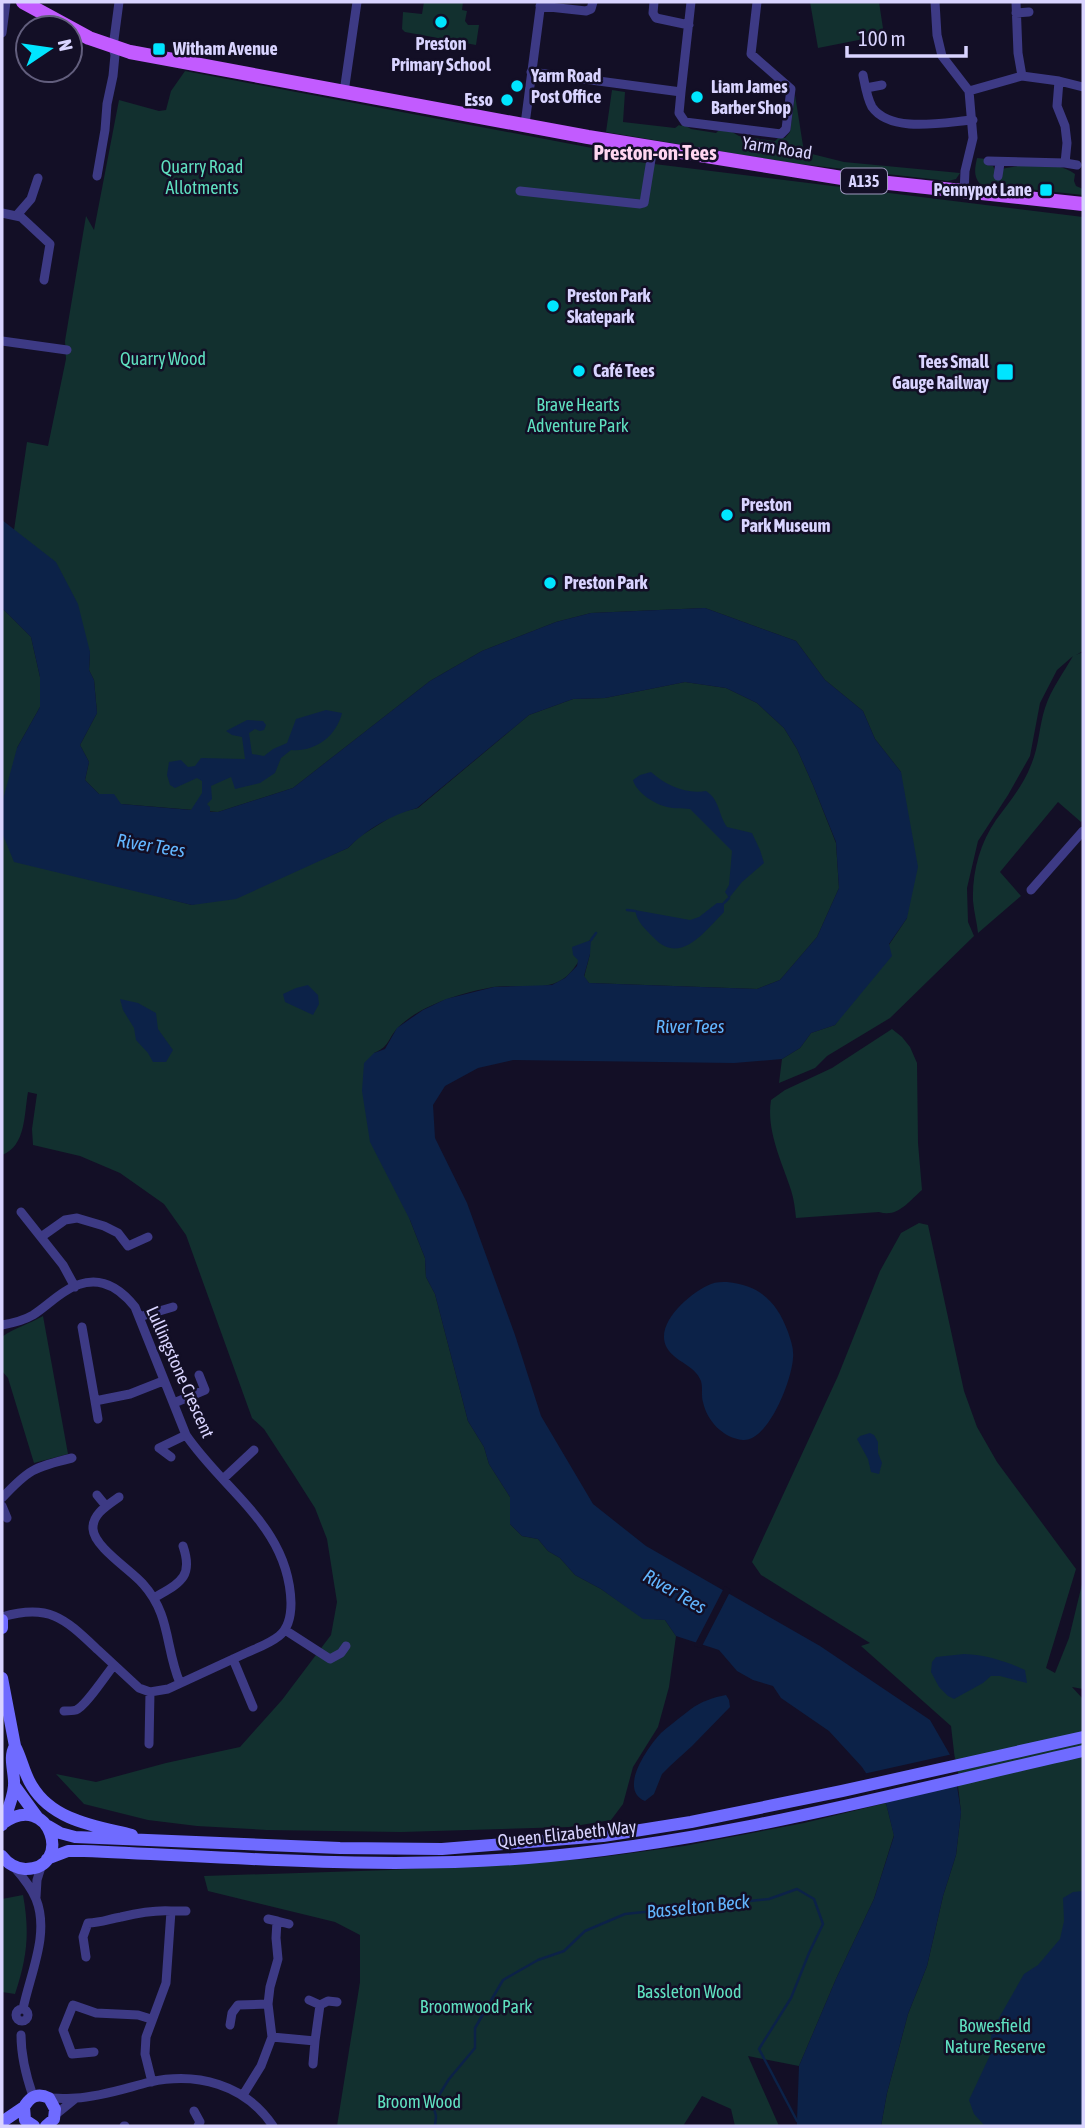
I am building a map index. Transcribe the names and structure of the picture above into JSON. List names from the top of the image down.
{
  "streets": {
    "main road": ["Yarm Road", "A135"],
    "street": ["Lullingstone Crescent", "Queen Elizabeth Way"]
  },
  "districts": ["Preston-on-Tees"],
  "water": ["River Tees", "Basselton Beck"],
  "parks": [
    "Quarry Road Allotments",
    "Quarry Wood",
    "Brave Hearts Adventure Park",
    "Bassleton Wood",
    "Broomwood Park",
    "Bowesfield Nature Reserve",
    "Broom Wood"
  ],
  "places": {
    "other": [
      "Preston Primary School",
      "Yarm Road Post Office",
      "Liam James Barber Shop",
      "Esso",
      "Preston Park Skatepark",
      "Café Tees",
      "Preston Park Museum",
      "Preston Park"
    ],
    "transit": ["Witham Avenue", "Pennypot Lane", "Tees Small Gauge Railway"]
  },
  "scale_bar": "100 m",
  "north": "right"
}
